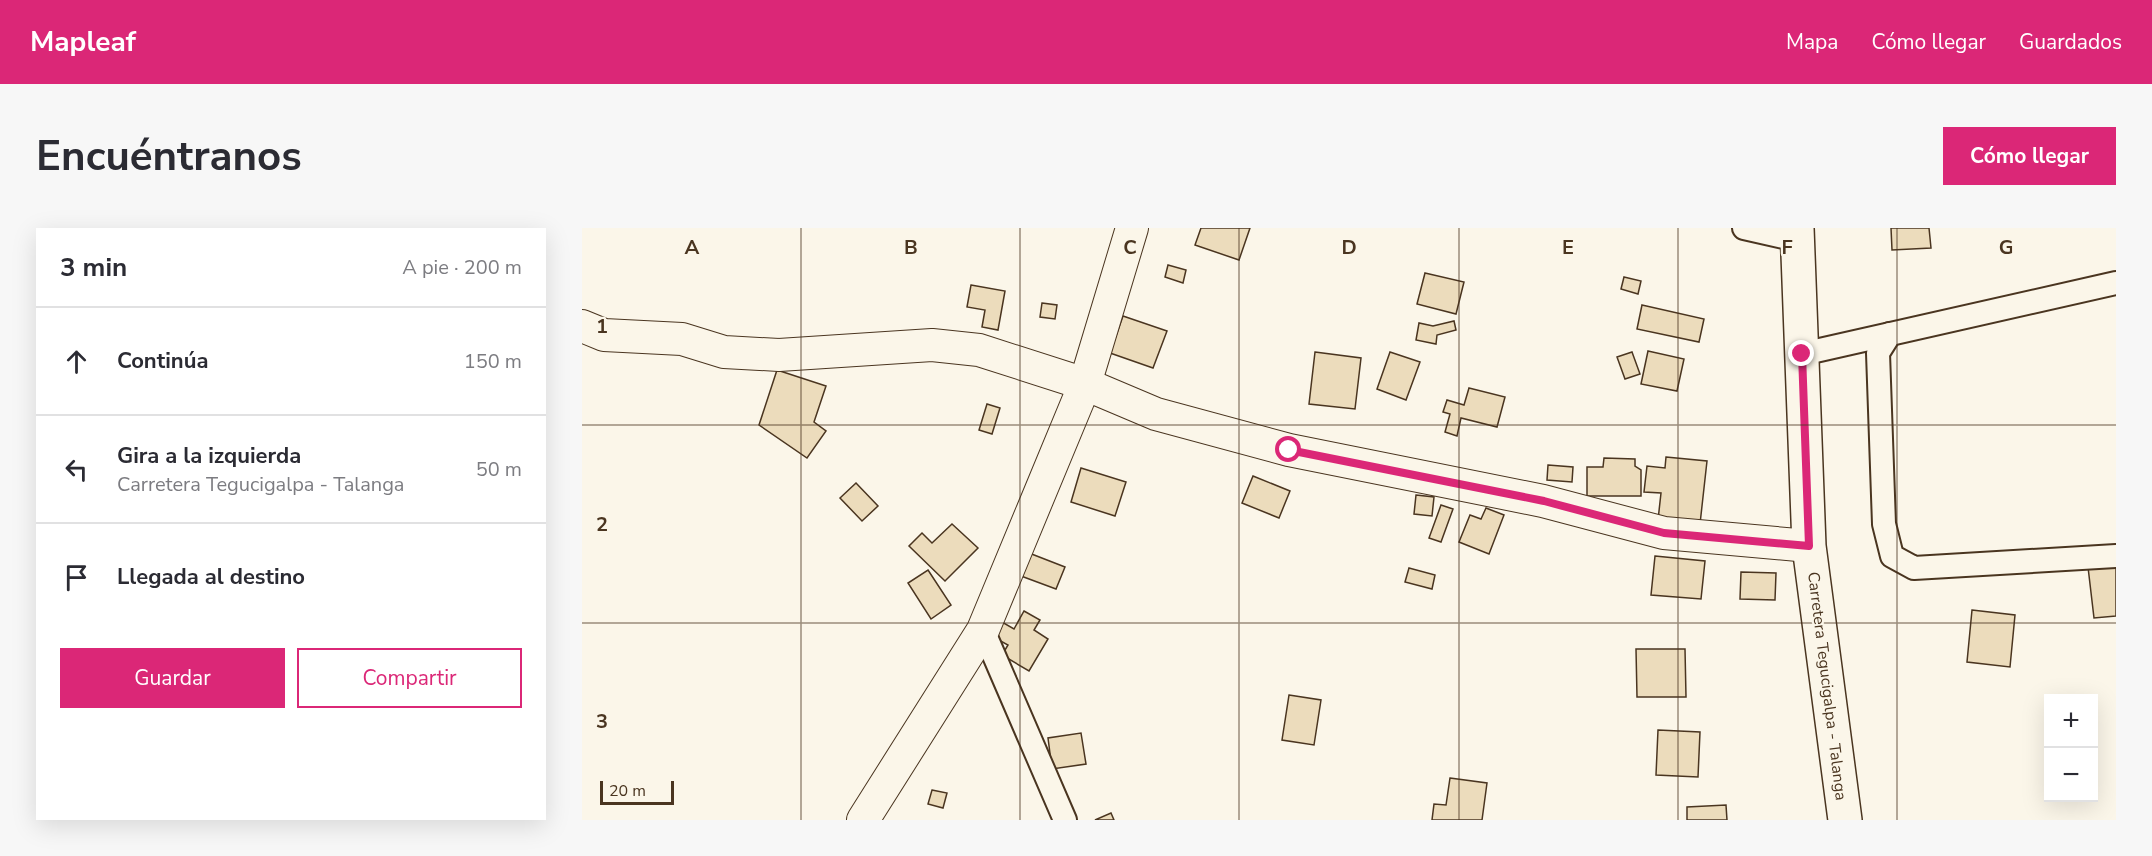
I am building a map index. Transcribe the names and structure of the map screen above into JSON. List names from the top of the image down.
{
  "streets": {
    "main road": ["Carretera Tegucigalpa - Talanga"]
  },
  "scale_bar": "20 m",
  "page": {
    "header": "Mapleaf",
    "nav": ["Mapa", "Cómo llegar", "Guardados"],
    "buttons": [
      "Cómo llegar",
      ["Guardar", "Compartir"]
    ],
    "title": "Encuéntranos",
    "heading": ["3 min", "A pie · 200 m"],
    "list": [
      ["Continúa", "150 m"],
      ["Gira a la izquierda", "Carretera Tegucigalpa - Talanga", "50 m"],
      "Llegada al destino"
    ],
    "map_buttons": ["+", "−"],
    "scale": "20 m"
  },
  "grid": {
    "columns": [
      "A",
      "B",
      "C",
      "D",
      "E",
      "F",
      "G"
    ],
    "rows": ["1", "2", "3"]
  }
}
